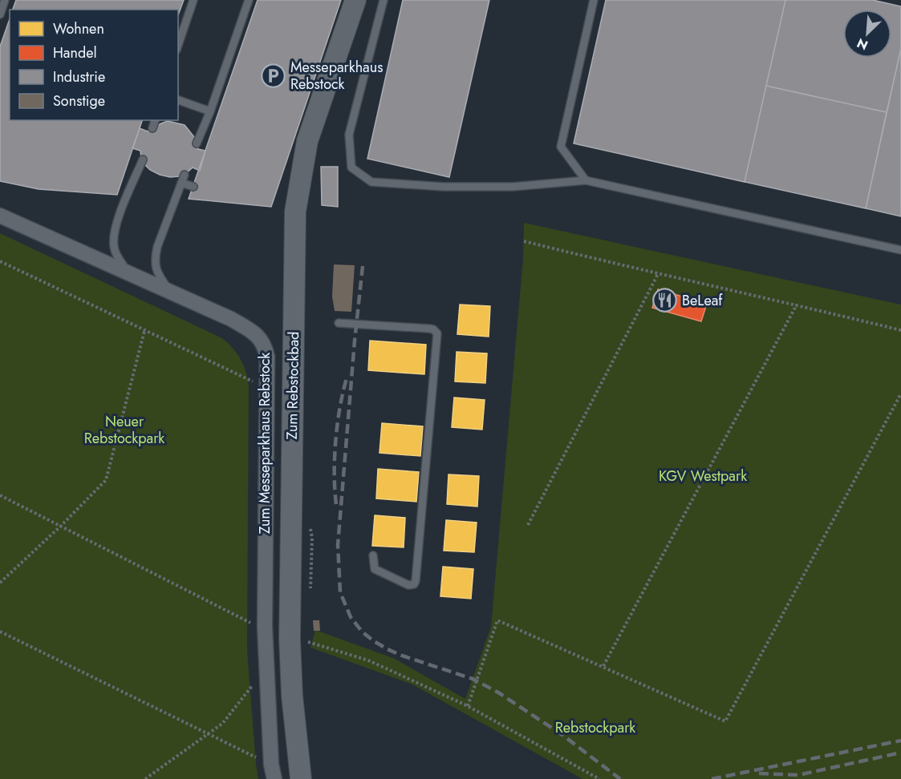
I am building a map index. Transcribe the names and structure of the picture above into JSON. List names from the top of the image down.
{
  "streets": {
    "main road": ["Zum Rebstockbad"],
    "street": ["Zum Messeparkhaus Rebstock"]
  },
  "parks": ["Neuer Rebstockpark", "KGV Westpark", "Rebstockpark"],
  "places": {
    "parking": ["Messeparkhaus Rebstock"],
    "restaurant": ["BeLeaf"]
  },
  "legend": [
    "Wohnen",
    "Handel",
    "Industrie",
    "Sonstige"
  ],
  "north": "bottom left"
}
